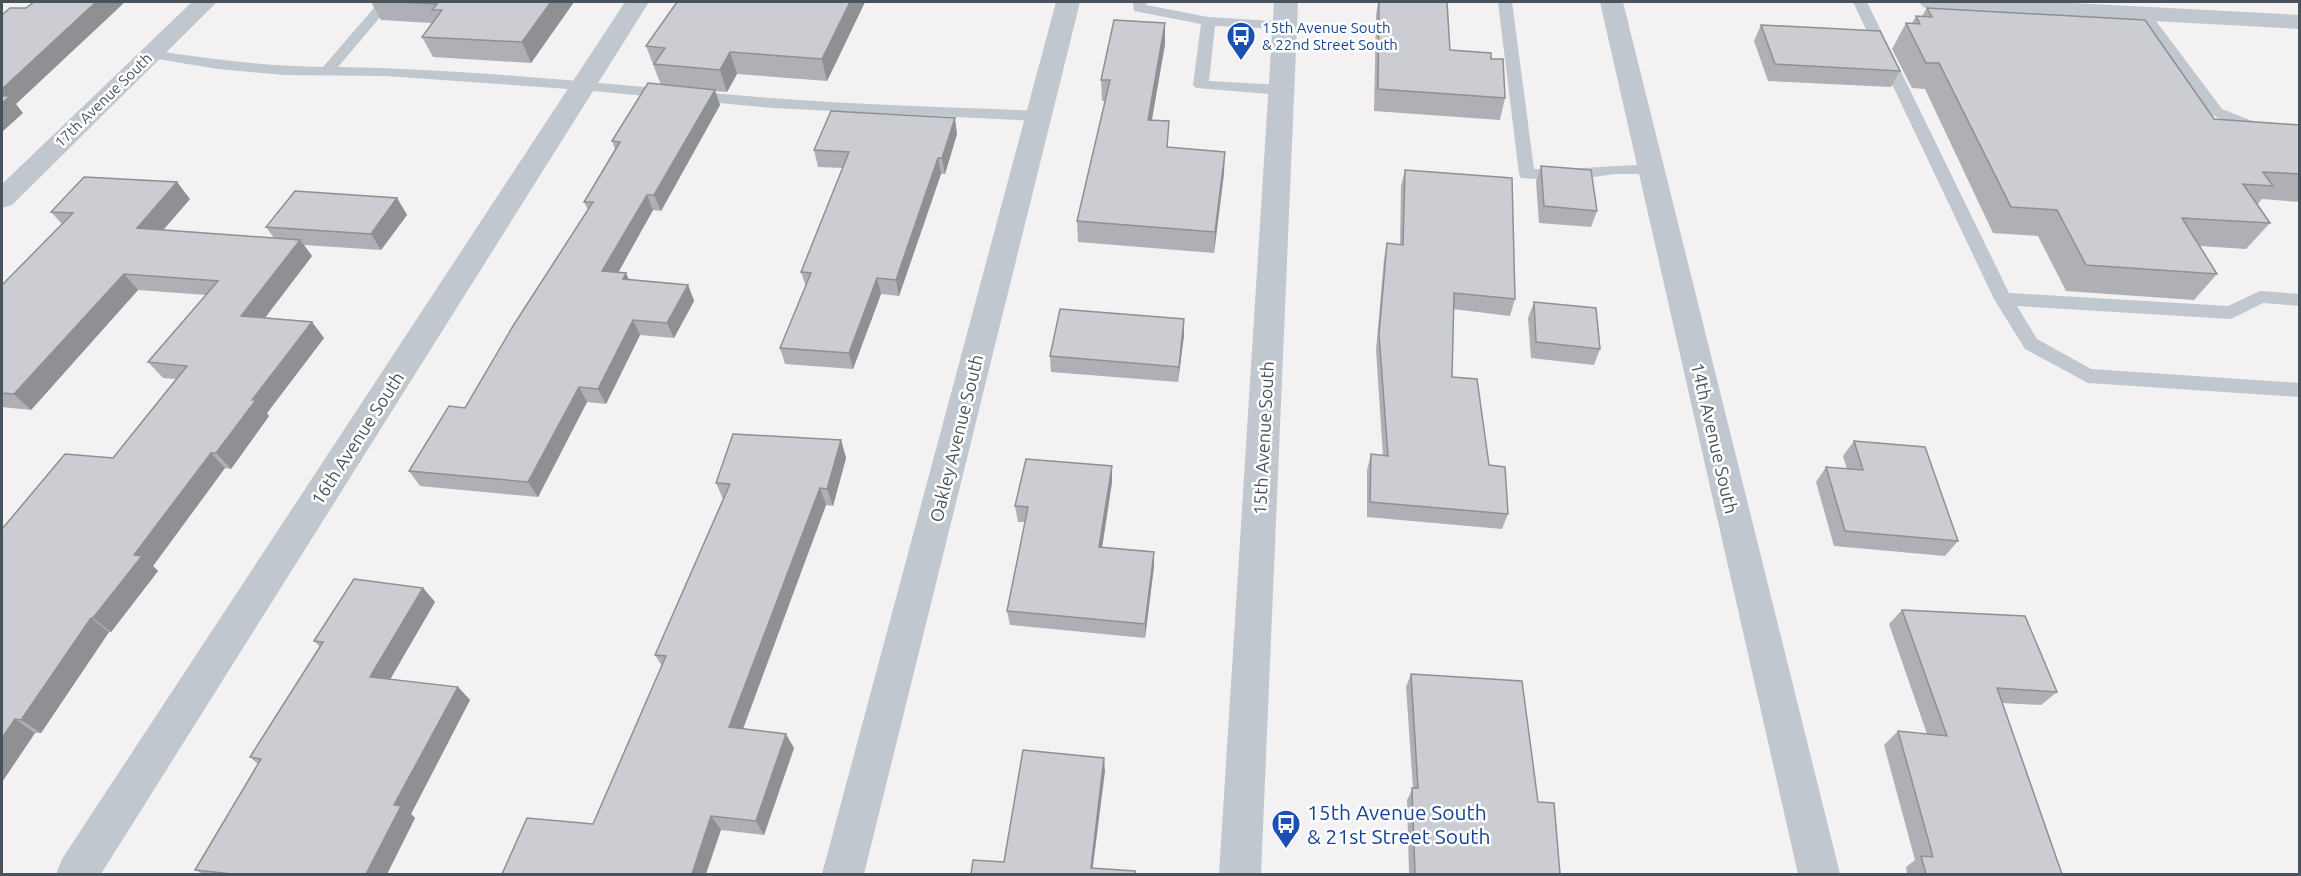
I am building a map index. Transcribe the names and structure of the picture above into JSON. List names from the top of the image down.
{
  "streets": {
    "street": [
      "17th Avenue South",
      "16th Avenue South",
      "Oakley Avenue South",
      "15th Avenue South",
      "14th Avenue South"
    ]
  },
  "places": {
    "bus stop": ["15th Avenue South & 22nd Street South", "15th Avenue South & 21st Street South"]
  }
}
